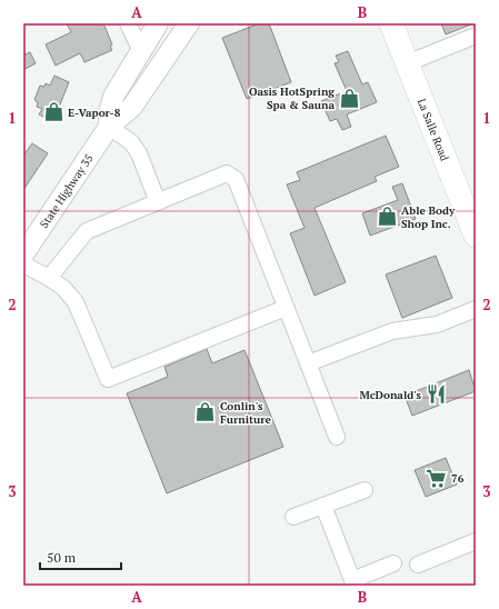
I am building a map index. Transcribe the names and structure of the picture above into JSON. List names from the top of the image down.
{
  "streets": {
    "highway": ["La Salle Road"],
    "main road": ["State Highway 35"]
  },
  "places": {
    "shop": [
      "Oasis HotSpring Spa & Sauna",
      "E-Vapor-8",
      "Able Body Shop Inc.",
      "Conlin's Furniture"
    ],
    "restaurant": ["McDonald's"],
    "supermarket": ["76"]
  },
  "scale_bar": "50 m",
  "grid": {
    "columns": ["A", "B"],
    "rows": ["1", "2", "3"]
  }
}
